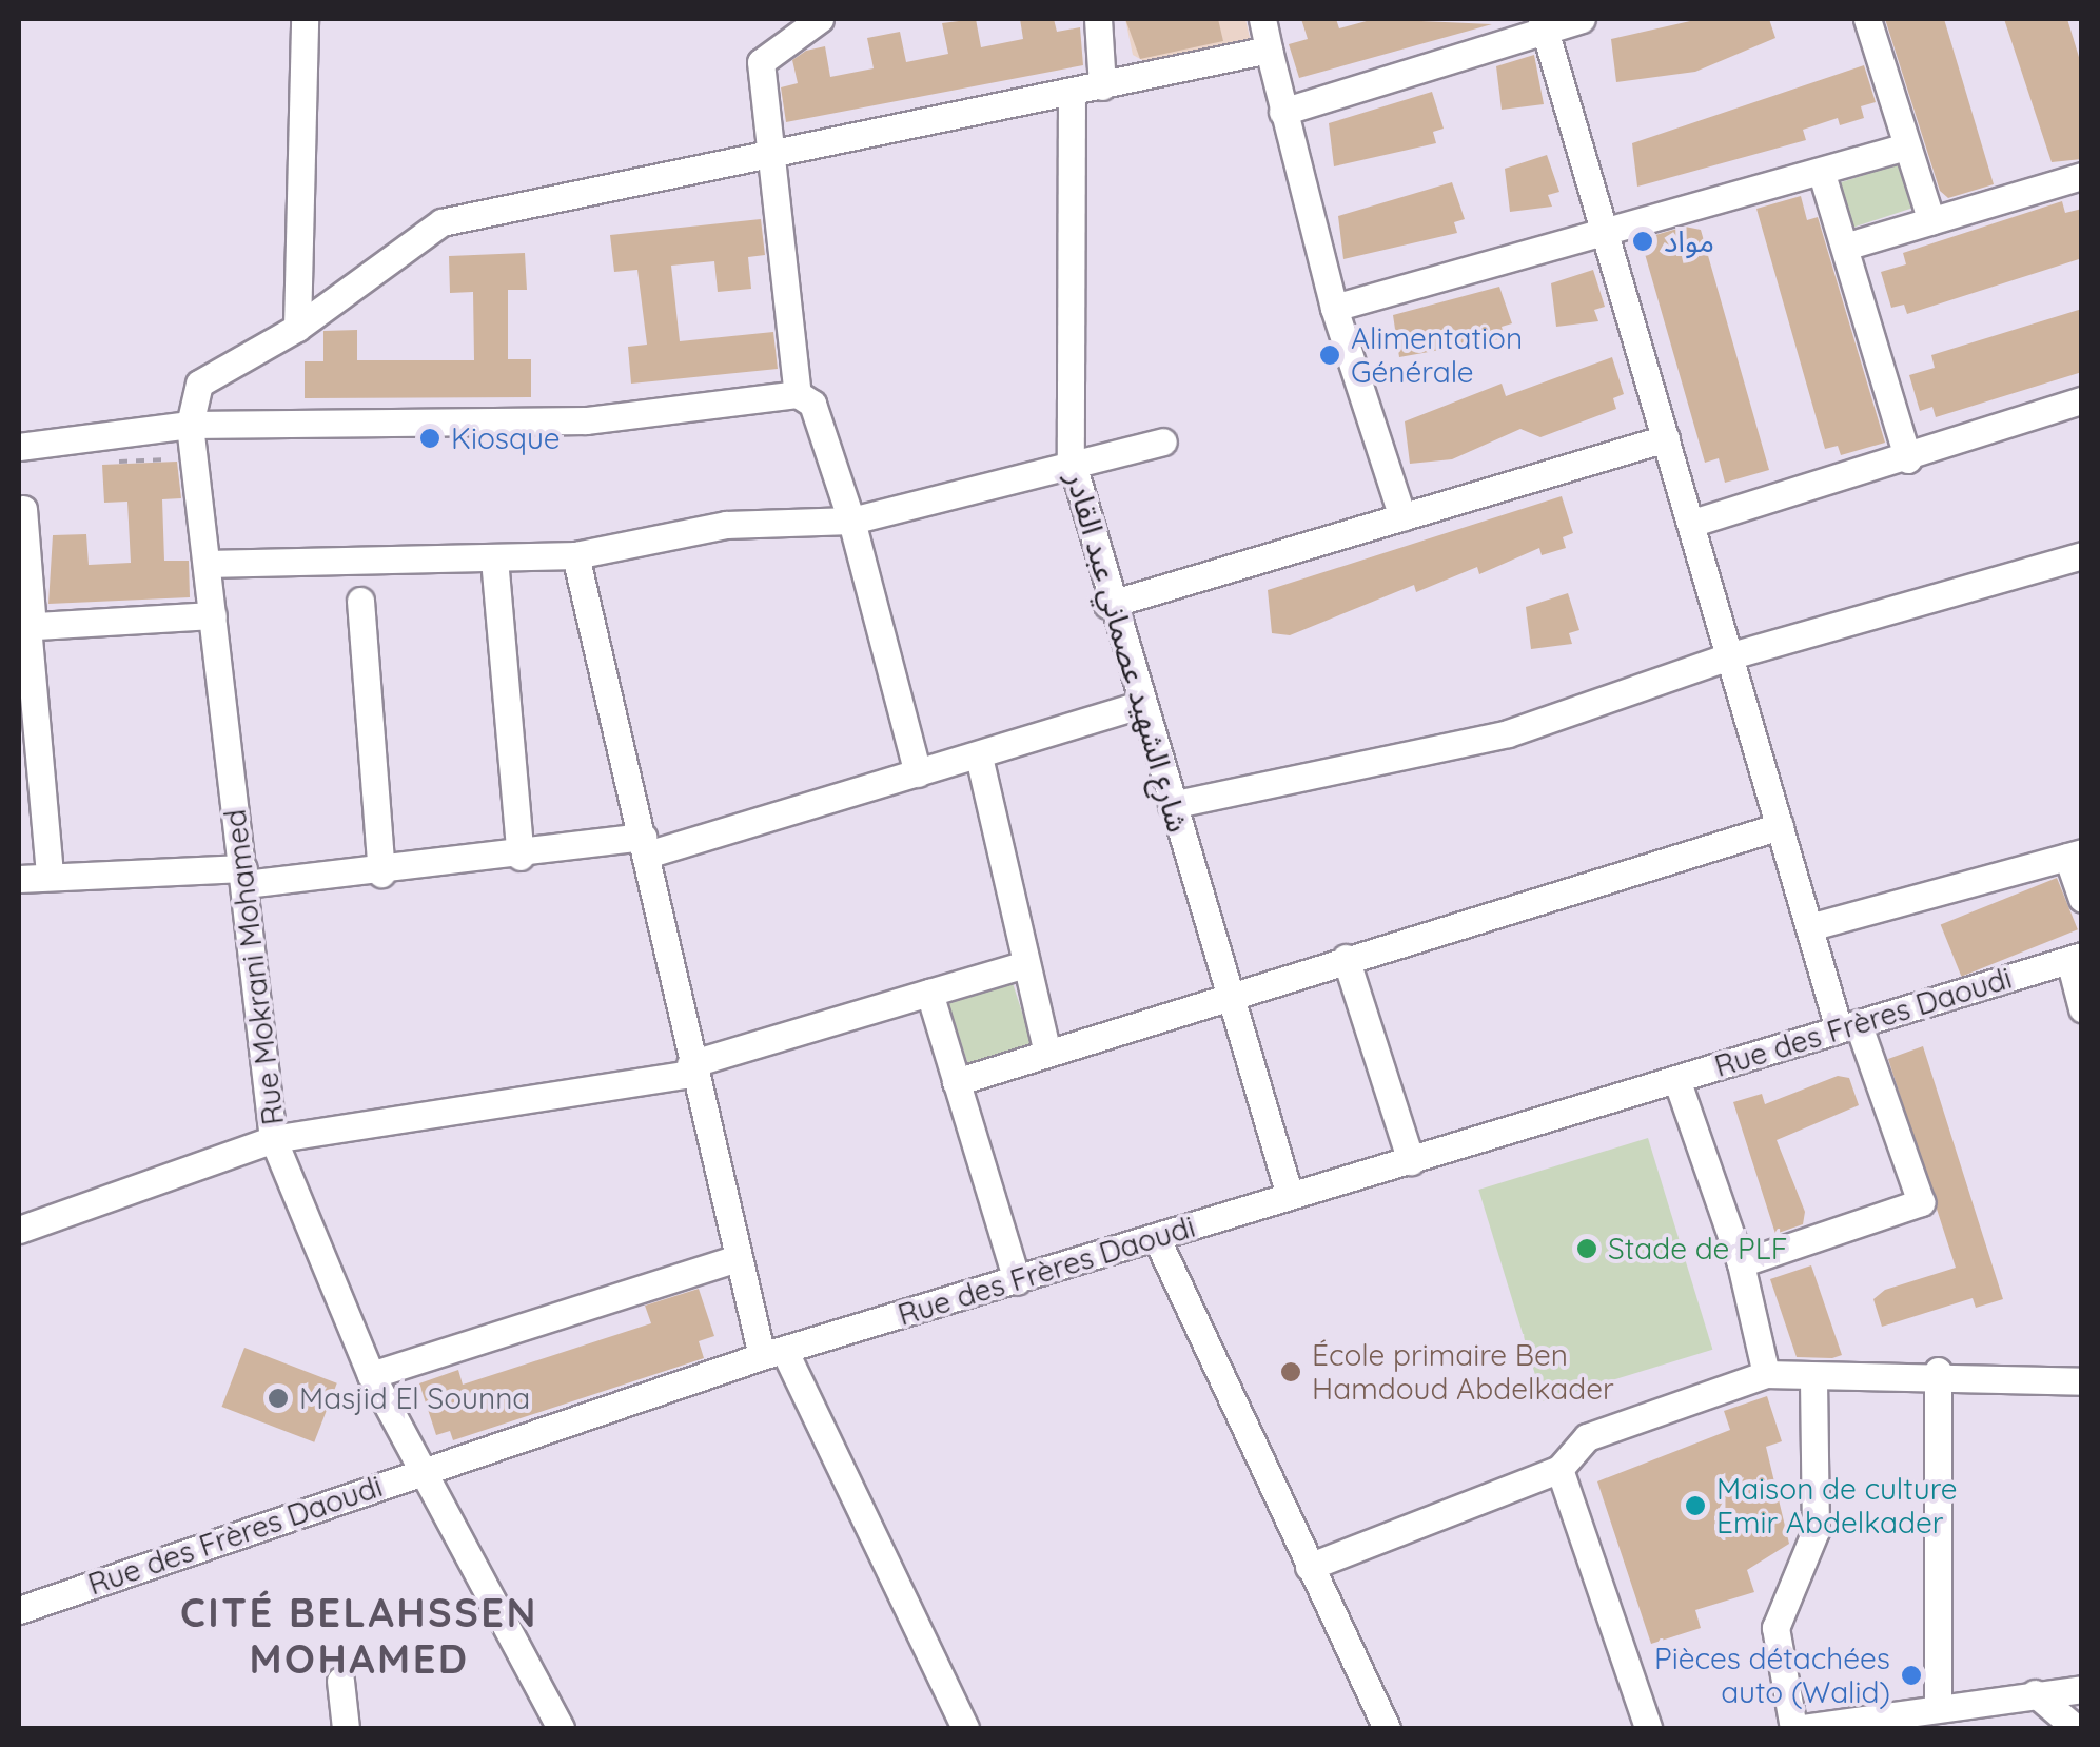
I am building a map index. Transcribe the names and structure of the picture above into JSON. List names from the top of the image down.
{
  "streets": {
    "street": ["شارع الشهيد عصماني عبد القادر", "Rue Mokrani Mohamed", "Rue des Frères Daoudi"]
  },
  "crossings": [
    ["شارع الشهيد عصماني عبد القادر", "Rue Mokrani Mohamed"],
    ["شارع الشهيد عصماني عبد القادر", "Rue des Frères Daoudi"],
    ["Rue Mokrani Mohamed", "Rue des Frères Daoudi"]
  ],
  "districts": ["CITÉ BELAHSSEN MOHAMED"],
  "places": [
    "مواد",
    "Alimentation Générale",
    "Kiosque",
    "Stade de PLF",
    "École primaire Ben Hamdoud Abdelkader",
    "Masjid El Sounna",
    "Maison de culture Emir Abdelkader",
    "Pièces détachées auto (Walid)"
  ]
}
